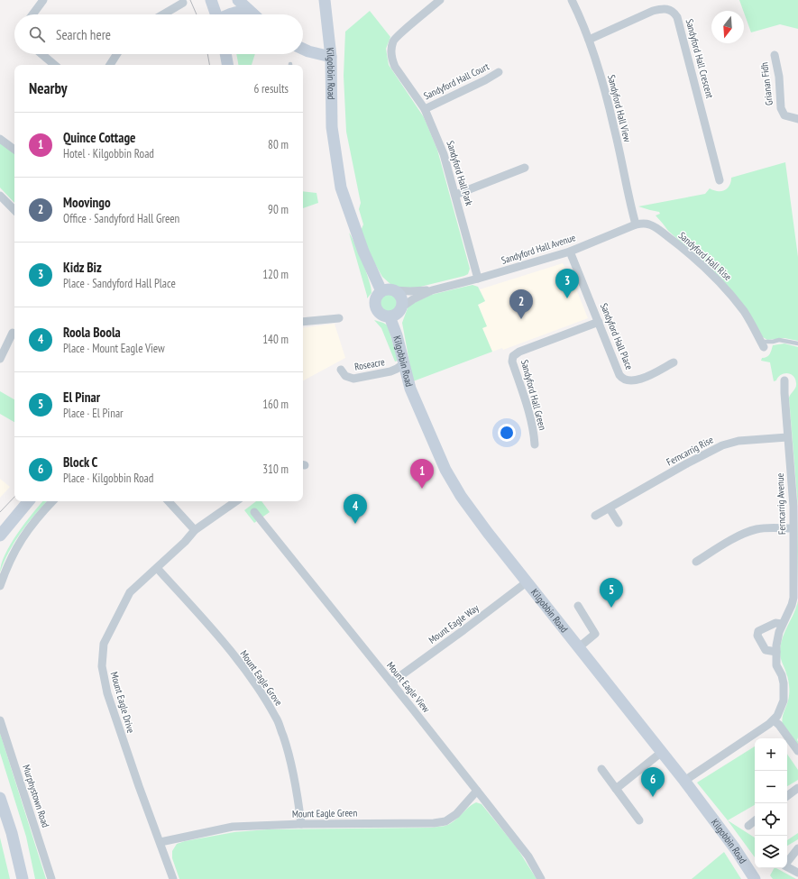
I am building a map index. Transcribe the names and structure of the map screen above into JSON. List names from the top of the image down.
{
  "streets": {
    "street": [
      "Sandyford Hall Crescent",
      "Kilgobbin Road",
      "Sandyford Hall Court",
      "Grianan Fidh",
      "Sandyford Hall View",
      "Sandyford Hall Park",
      "Sandyford Hall Avenue",
      "Sandyford Hall Rise",
      "Sandyford Hall Place",
      "Roseacre",
      "Sandyford Hall Green",
      "Ferncarrig Rise",
      "Ferncarrig Avenue",
      "Mount Eagle Way",
      "Mount Eagle Grove",
      "Mount Eagle View",
      "Mount Eagle Drive",
      "Murphystown Road",
      "Mount Eagle Green"
    ]
  },
  "crossings": [
    ["Sandyford Hall Crescent", "Sandyford Hall View"],
    ["Kilgobbin Road", "Sandyford Hall Avenue"],
    ["Kilgobbin Road", "Roseacre"],
    ["Kilgobbin Road", "Ferncarrig Avenue"],
    ["Kilgobbin Road", "Mount Eagle Way"],
    ["Sandyford Hall Court", "Sandyford Hall Park"],
    ["Sandyford Hall View", "Sandyford Hall Avenue"],
    ["Sandyford Hall Park", "Sandyford Hall Avenue"],
    ["Sandyford Hall Avenue", "Sandyford Hall Rise"],
    ["Sandyford Hall Avenue", "Sandyford Hall Place"],
    ["Sandyford Hall Place", "Sandyford Hall Green"],
    ["Ferncarrig Rise", "Ferncarrig Avenue"],
    ["Mount Eagle Way", "Mount Eagle View"],
    ["Mount Eagle Grove", "Mount Eagle Drive"],
    ["Mount Eagle Grove", "Mount Eagle Green"],
    ["Mount Eagle View", "Mount Eagle Green"],
    ["Mount Eagle Drive", "Mount Eagle Green"]
  ],
  "north": "bottom",
  "page": {
    "search": "Search here",
    "heading": ["Nearby", "6 results"],
    "list": [
      {
        "mark": "1",
        "name": "Quince Cottage",
        "note": "Hotel · Kilgobbin Road",
        "value": "80 m"
      },
      {
        "mark": "2",
        "name": "Moovingo",
        "note": "Office · Sandyford Hall Green",
        "value": "90 m"
      },
      {
        "mark": "3",
        "name": "Kidz Biz",
        "note": "Place · Sandyford Hall Place",
        "value": "120 m"
      },
      {
        "mark": "4",
        "name": "Roola Boola",
        "note": "Place · Mount Eagle View",
        "value": "140 m"
      },
      {
        "mark": "5",
        "name": "El Pinar",
        "note": "Place · El Pinar",
        "value": "160 m"
      },
      {
        "mark": "6",
        "name": "Block C",
        "note": "Place · Kilgobbin Road",
        "value": "310 m"
      }
    ],
    "pins": [
      "3",
      "2",
      "1",
      "4",
      "5",
      "6"
    ],
    "map_buttons": ["+", "−"]
  }
}
